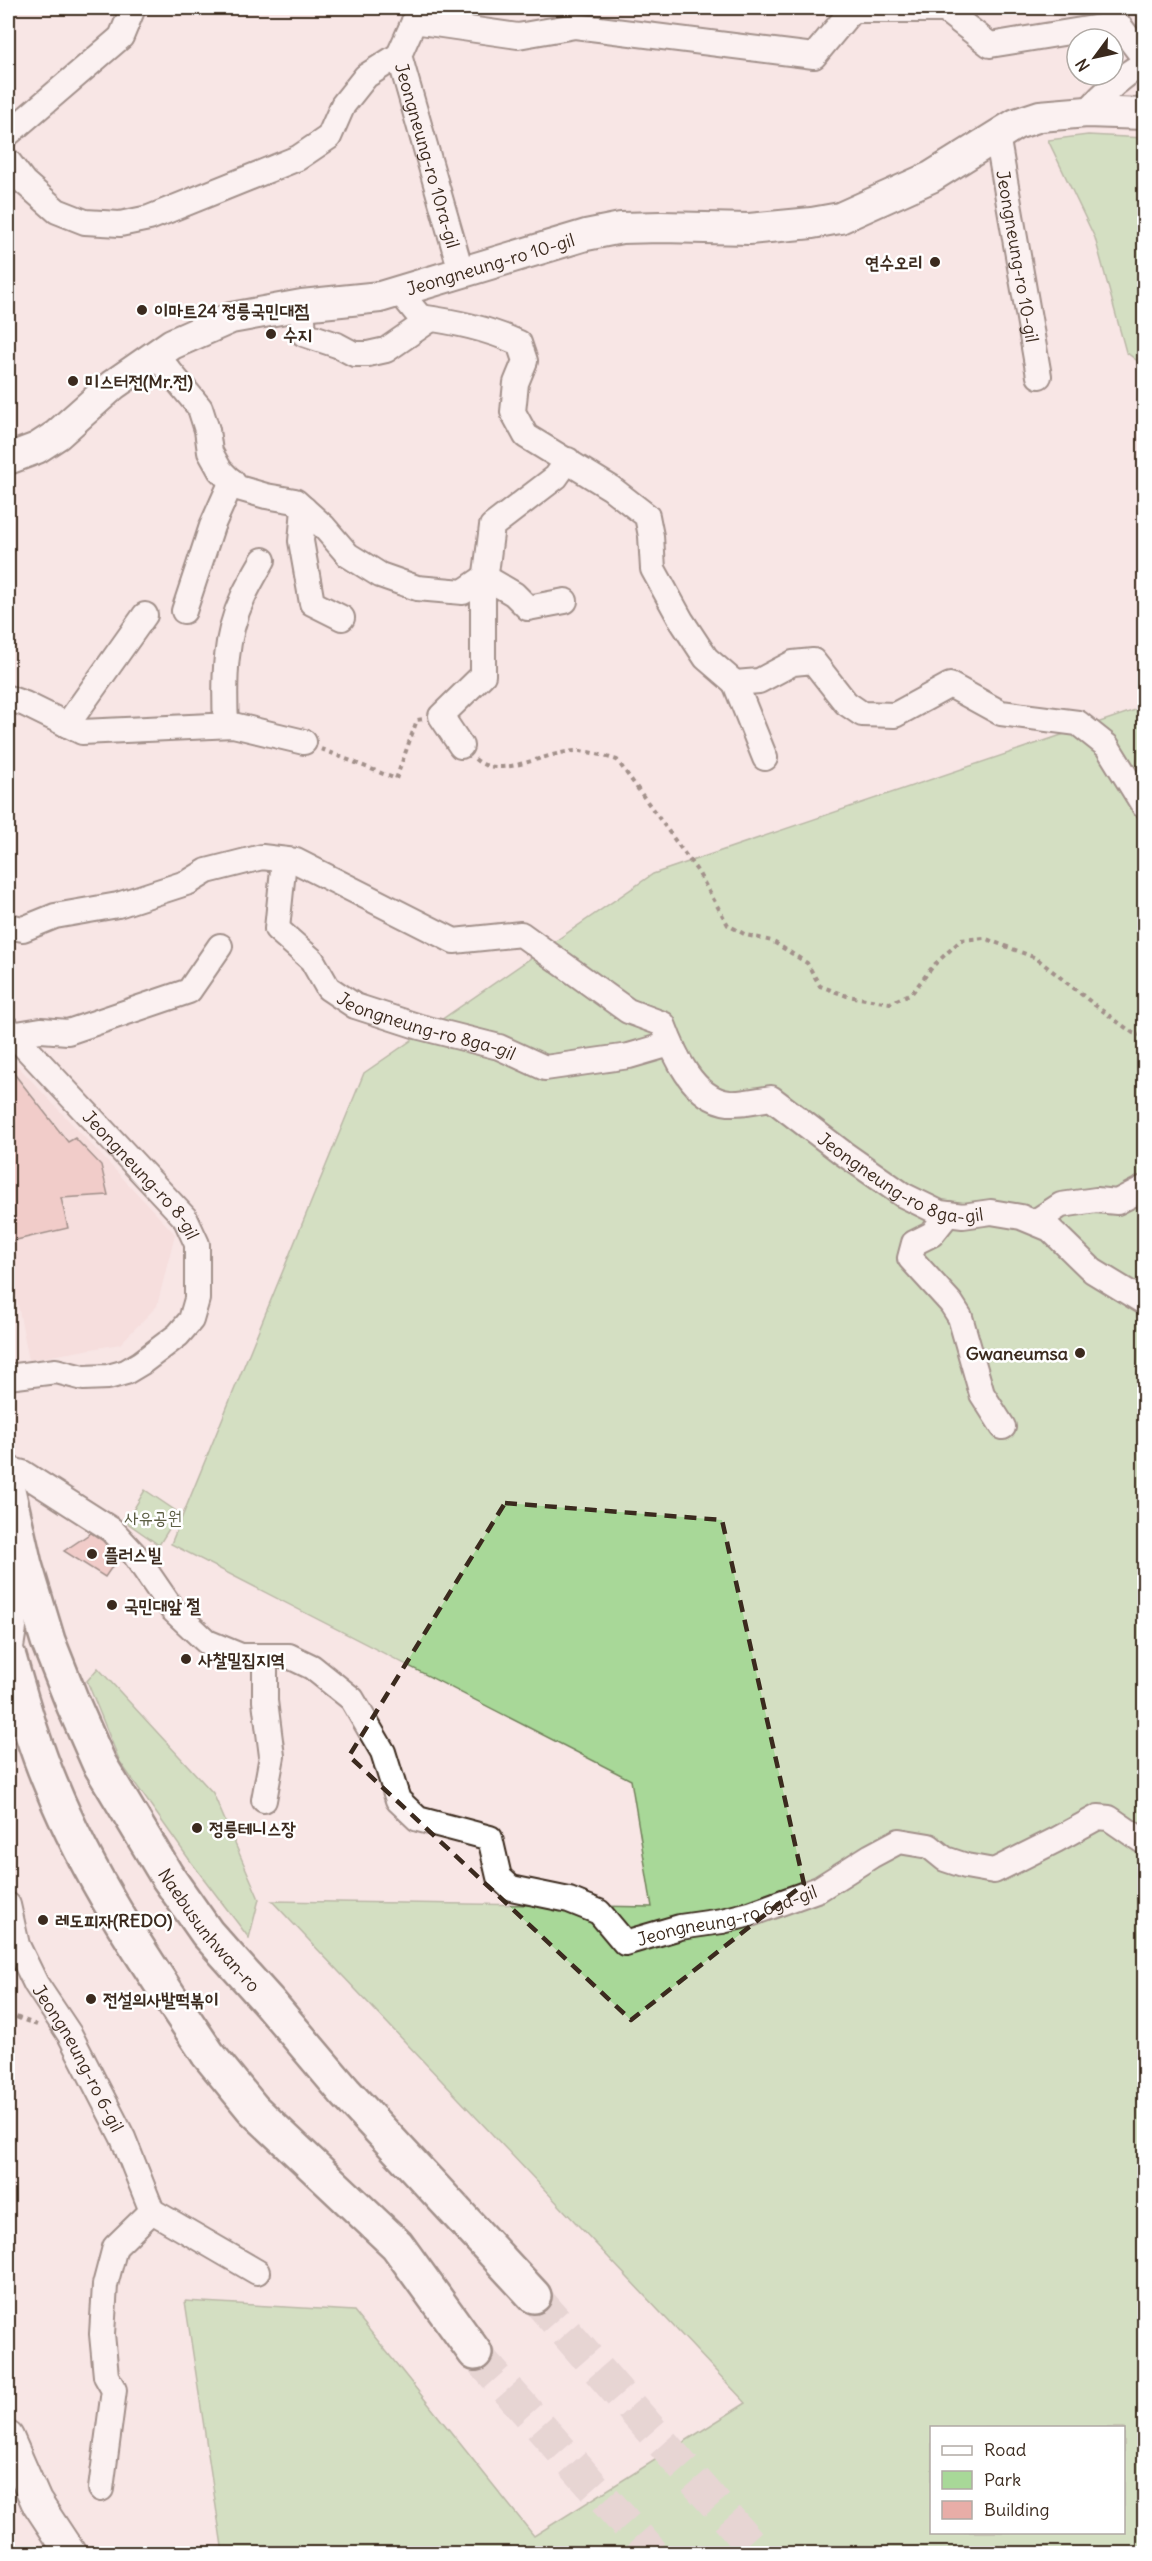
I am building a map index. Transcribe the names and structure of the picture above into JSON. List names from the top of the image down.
{
  "streets": {
    "highway": ["Naebusunhwan-ro"],
    "main road": ["Jeongneung-ro 10-gil"],
    "street": [
      "Jeongneung-ro 10ra-gil",
      "Jeongneung-ro 8ga-gil",
      "Jeongneung-ro 8-gil",
      "Jeongneung-ro 6ga-gil",
      "Jeongneung-ro 6-gil"
    ]
  },
  "crossings": [
    ["Jeongneung-ro 10ra-gil", "Jeongneung-ro 10-gil"]
  ],
  "parks": ["사유공원"],
  "places": [
    "연수오리",
    "이마트24 정릉국민대점",
    "수지",
    "미스터전(Mr.전)",
    "Gwaneumsa",
    "플러스빌",
    "국민대앞 절",
    "사찰밀집지역",
    "정릉테니스장",
    "레도피자(REDO)",
    "전설의사발떡볶이"
  ],
  "legend": ["Road", "Park", "Building"],
  "north": "bottom left"
}
